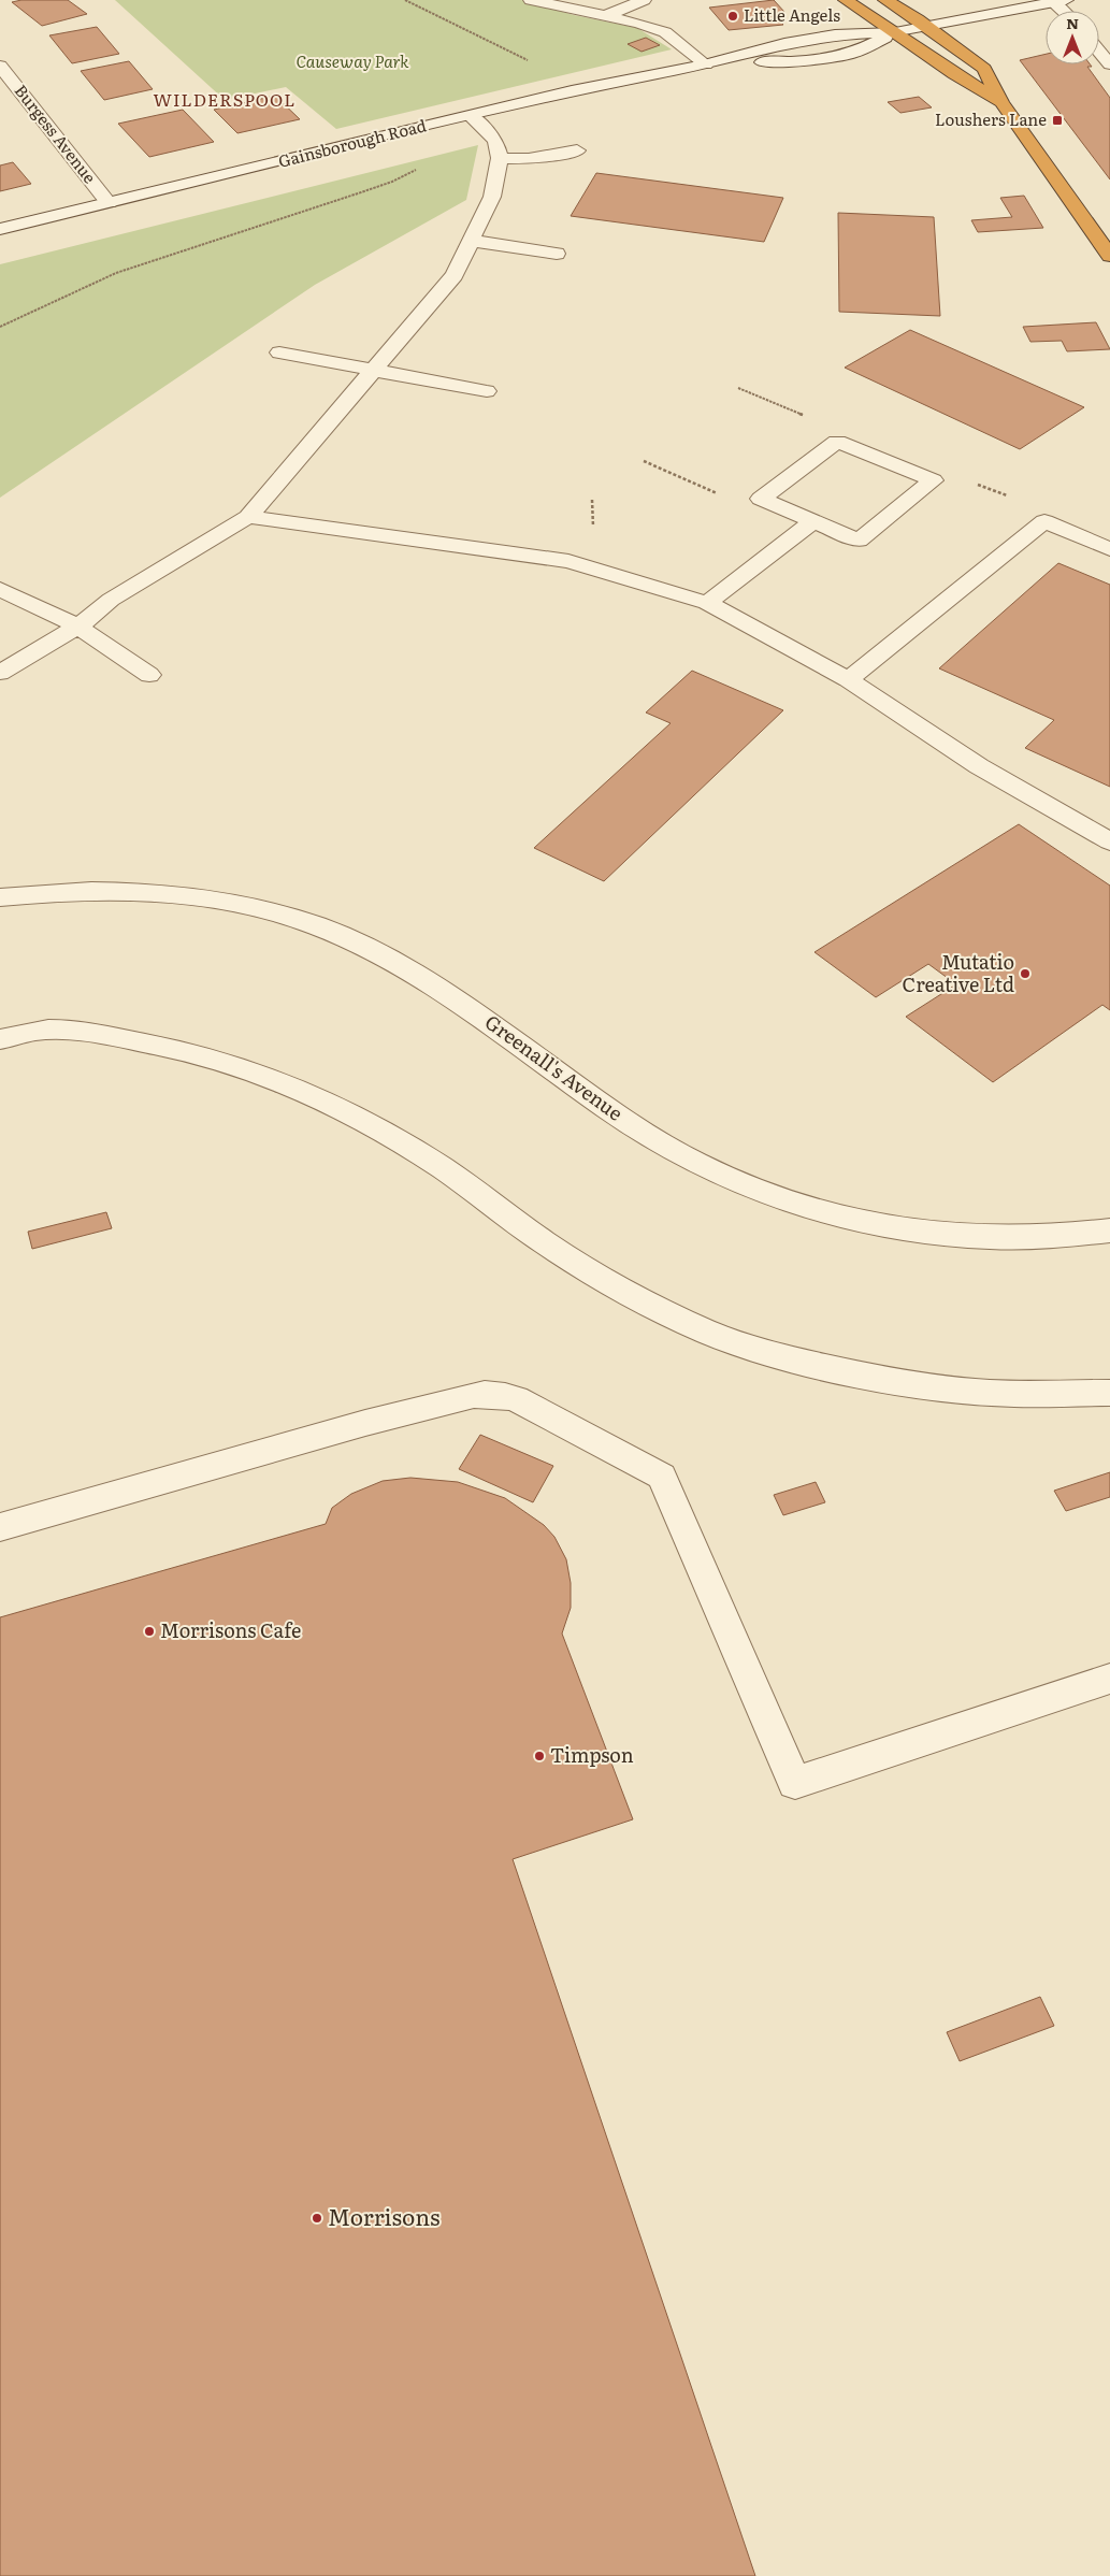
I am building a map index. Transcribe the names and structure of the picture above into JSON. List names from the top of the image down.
{
  "streets": {
    "street": ["Burgess Avenue", "Gainsborough Road", "Greenall's Avenue"]
  },
  "crossings": [
    ["Burgess Avenue", "Gainsborough Road"]
  ],
  "districts": ["WILDERSPOOL"],
  "parks": ["Causeway Park"],
  "places": {
    "other": [
      "Little Angels",
      "Mutatio Creative Ltd",
      "Morrisons Cafe",
      "Timpson",
      "Morrisons"
    ],
    "transit": ["Loushers Lane"]
  },
  "north": "top"
}
